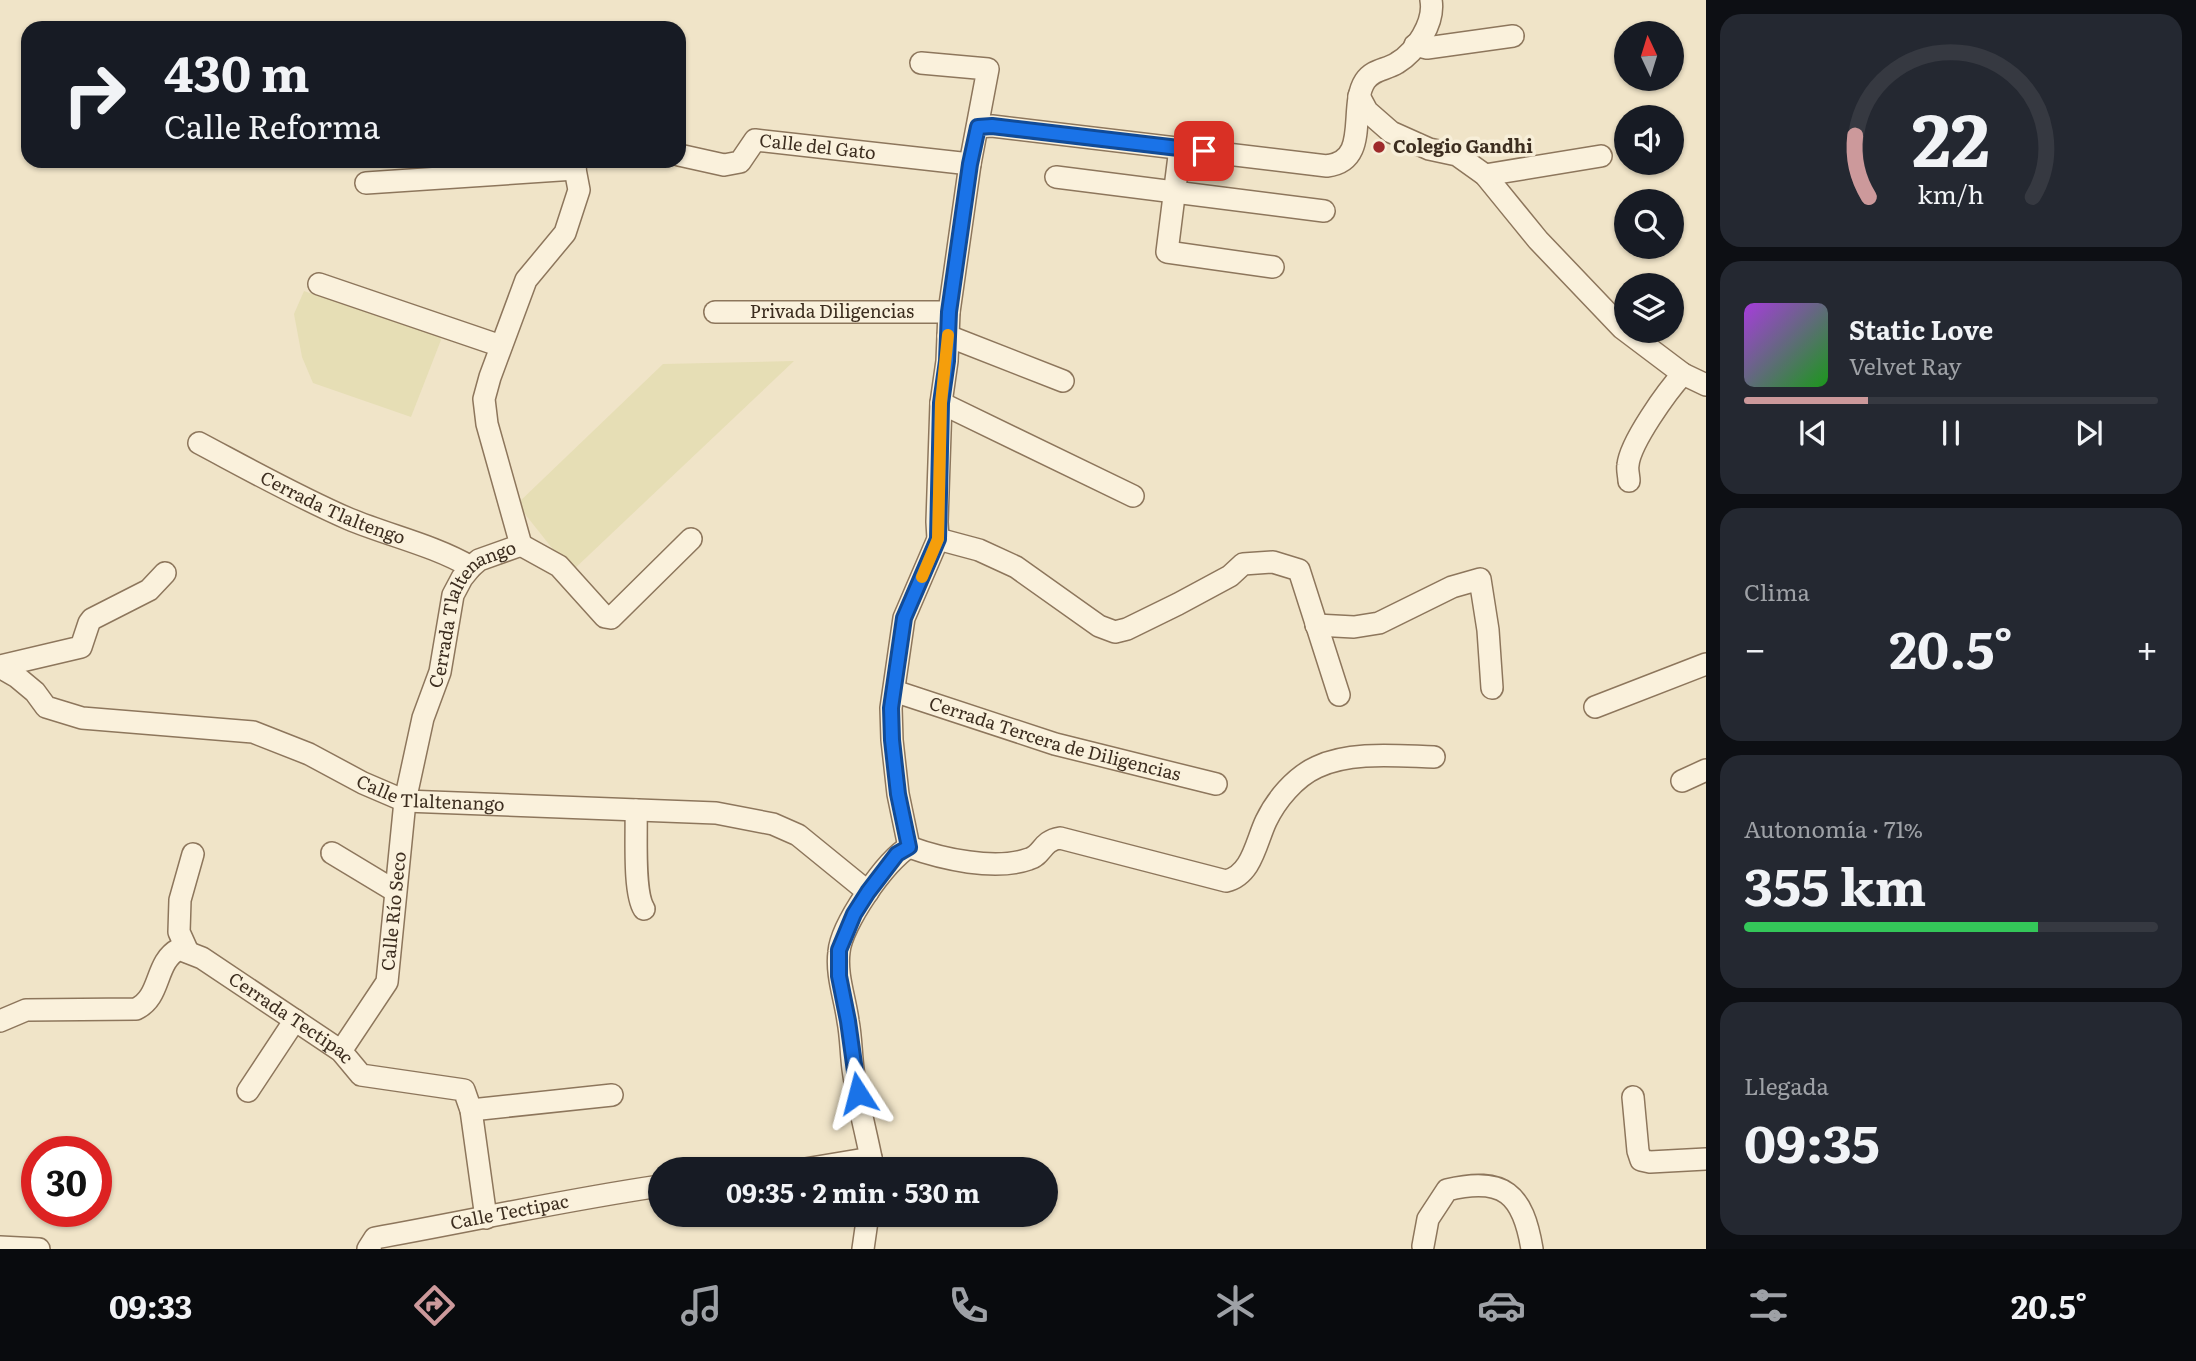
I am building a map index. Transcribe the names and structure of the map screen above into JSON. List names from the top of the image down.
{
  "streets": {
    "street": [
      "Calle del Gato",
      "Privada Diligencias",
      "Cerrada Tlaltengo",
      "Cerrada Tlaltenango",
      "Cerrada Tercera de Diligencias",
      "Calle Tlaltenango",
      "Calle Río Seco",
      "Cerrada Tectipac",
      "Calle Tectipac"
    ]
  },
  "crossings": [
    ["Cerrada Tlaltengo", "Cerrada Tlaltenango"],
    ["Cerrada Tlaltenango", "Calle Tlaltenango"],
    ["Cerrada Tlaltenango", "Calle Río Seco"],
    ["Calle Tlaltenango", "Calle Río Seco"],
    ["Calle Río Seco", "Cerrada Tectipac"]
  ],
  "places": ["Colegio Gandhi"],
  "north": "top",
  "page": {
    "turn": ["430 m", "Calle Reforma"],
    "song": ["Static Love", "Velvet Ray"],
    "tile": [
      "Clima",
      ["Autonomía · 71%", "355 km"],
      ["Llegada", "09:35"]
    ],
    "heat": ["−", "20.5°", "+"],
    "limit": "30",
    "trip": "09:35 · 2 min · 530 m",
    "tabs": ["09:33", "20.5°"],
    "gauge": ["22", "km/h"]
  }
}
